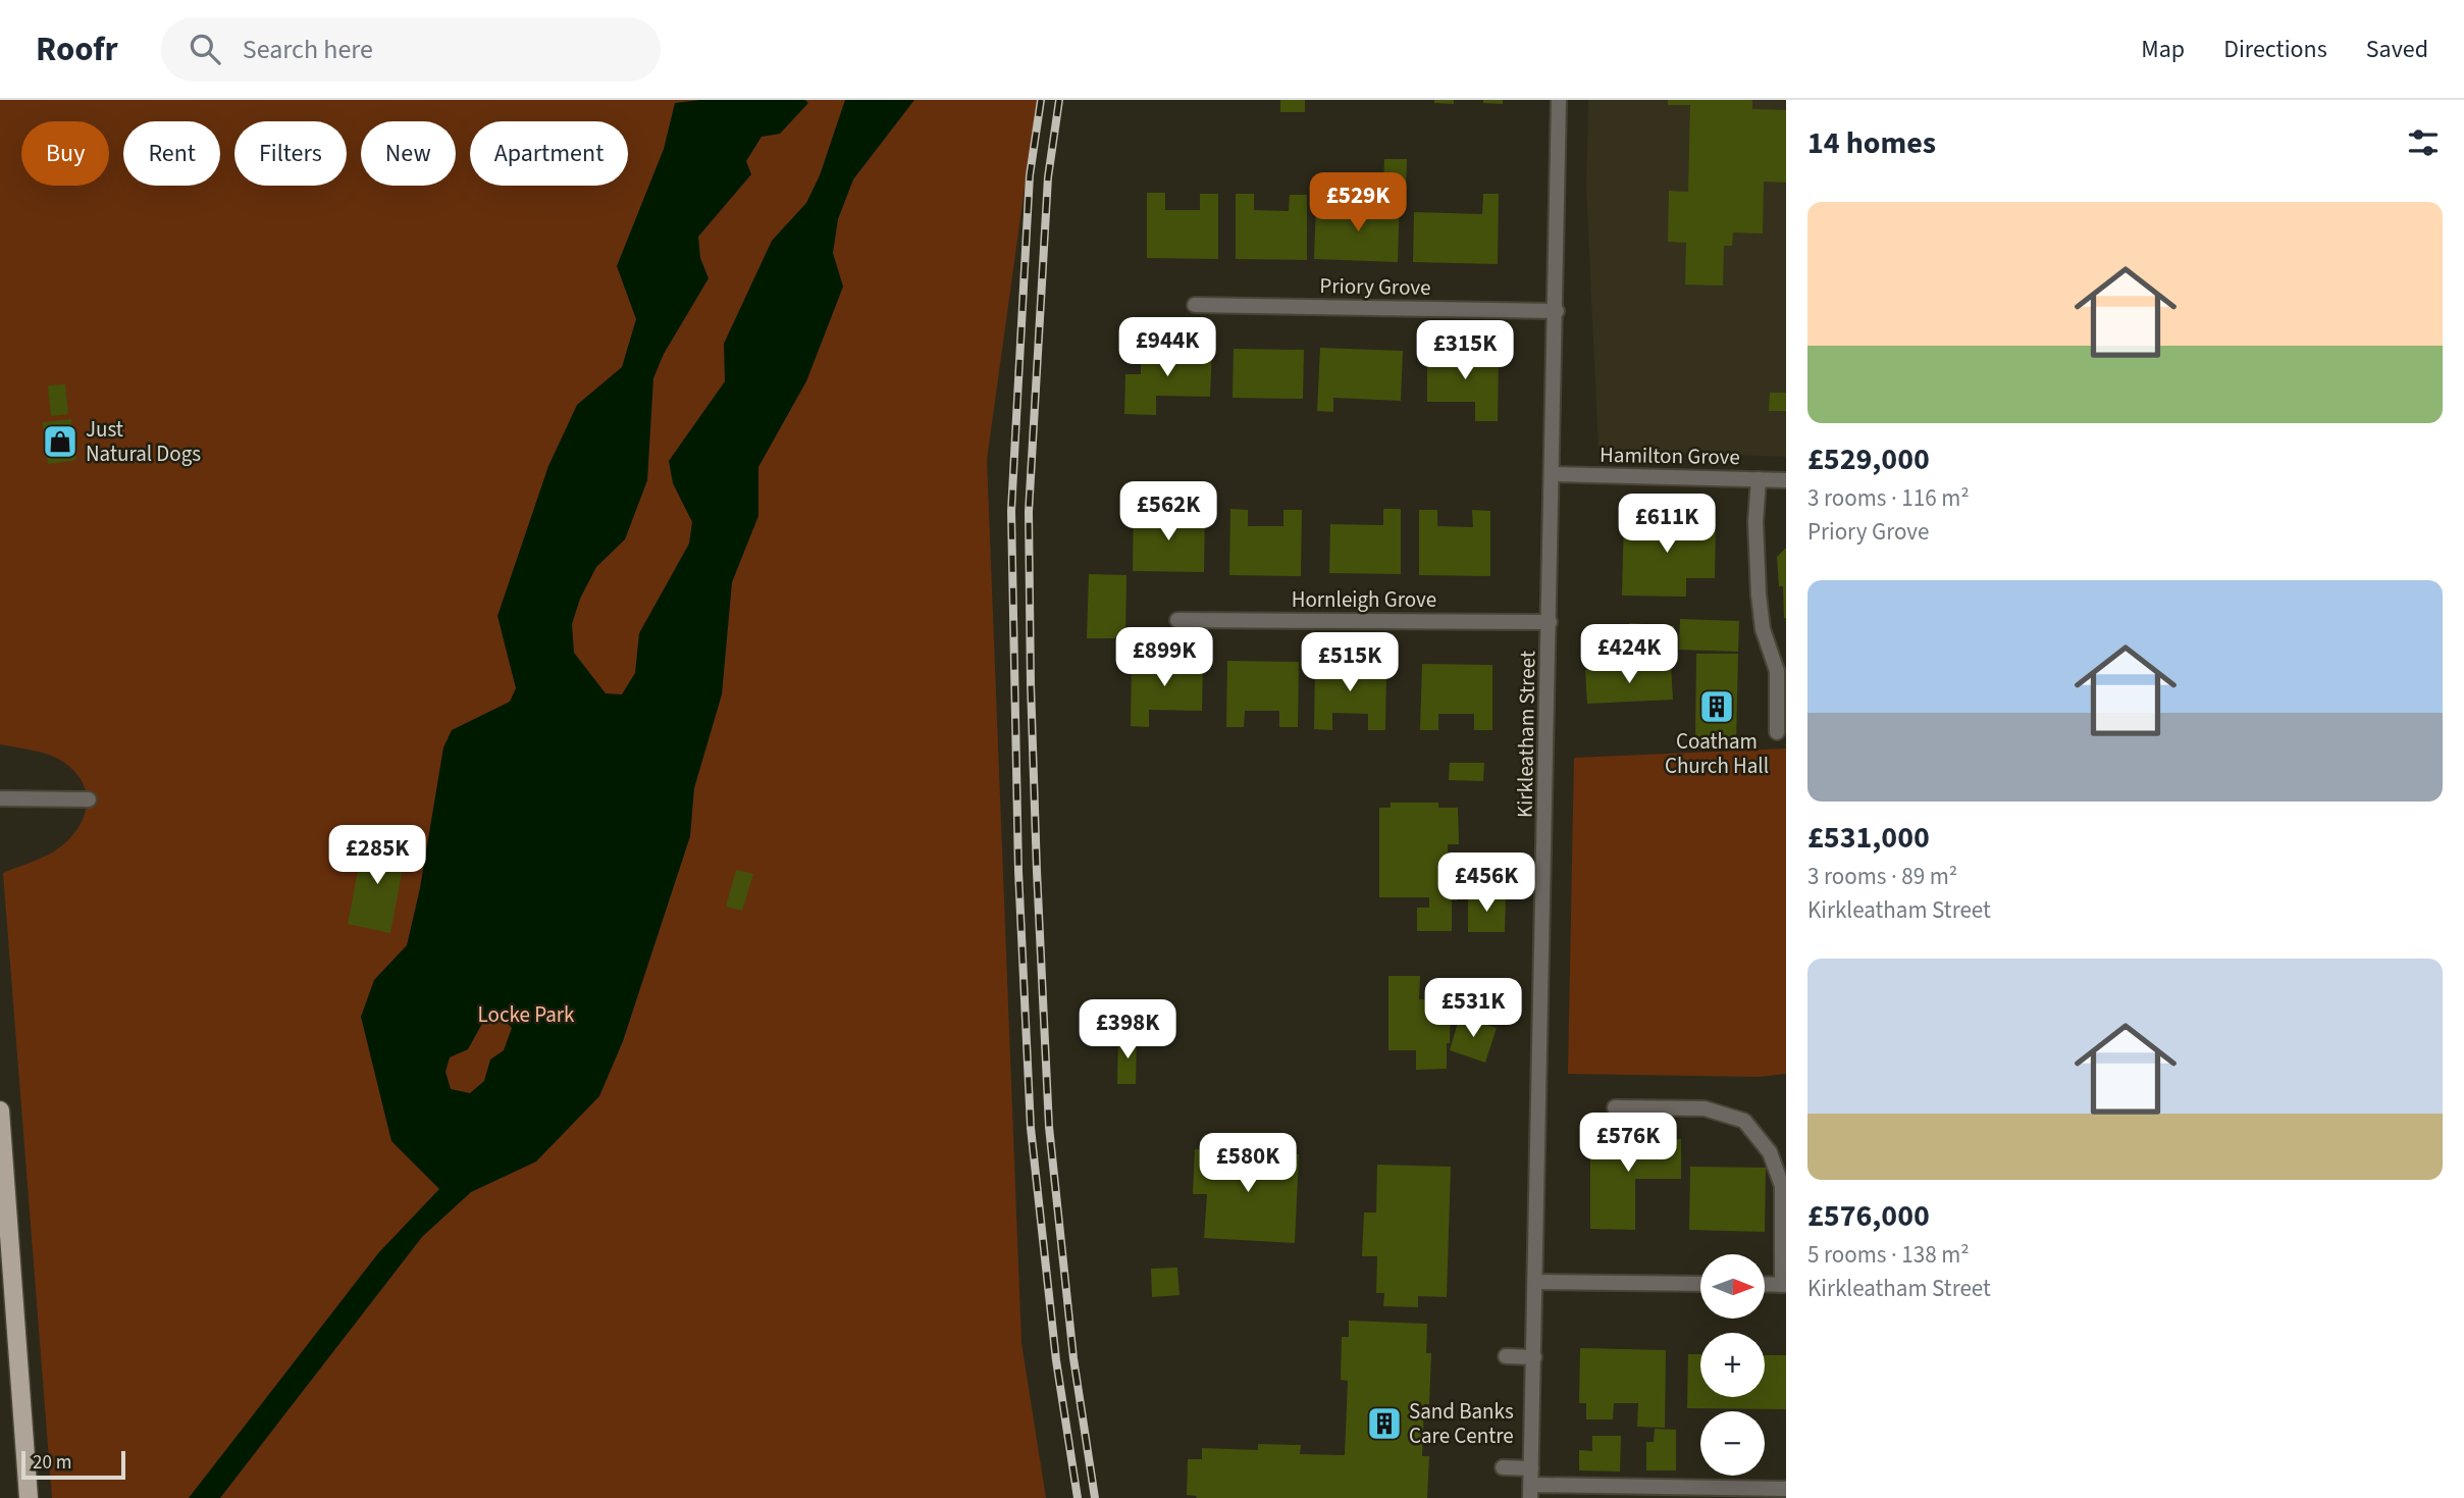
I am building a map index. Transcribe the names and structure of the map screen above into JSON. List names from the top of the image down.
{
  "streets": {
    "street": [
      "Priory Grove",
      "Hamilton Grove",
      "Hornleigh Grove",
      "Kirkleatham Street"
    ]
  },
  "crossings": [
    ["Priory Grove", "Kirkleatham Street"],
    ["Hamilton Grove", "Kirkleatham Street"],
    ["Hornleigh Grove", "Kirkleatham Street"]
  ],
  "parks": ["Locke Park"],
  "places": {
    "shop": ["Just Natural Dogs"],
    "building": ["Coatham Church Hall", "Sand Banks Care Centre"]
  },
  "scale_bar": "20 m",
  "north": "right",
  "page": {
    "header": "Roofr",
    "search": "Search here",
    "nav": ["Map", "Directions", "Saved"],
    "heading": "14 homes",
    "chip": [
      "Buy",
      "Rent",
      "Filters",
      "New",
      "Apartment"
    ],
    "price": [
      "£529K",
      "£944K",
      "£315K",
      "£562K",
      "£611K",
      "£424K",
      "£899K",
      "£515K",
      "£285K",
      "£456K",
      "£531K",
      "£398K",
      "£576K",
      "£580K"
    ],
    "list": [
      {
        "name": "£529,000",
        "note": "3 rooms · 116 m² · Priory Grove"
      },
      {
        "name": "£531,000",
        "note": "3 rooms · 89 m² · Kirkleatham Street"
      },
      {
        "name": "£576,000",
        "note": "5 rooms · 138 m² · Kirkleatham Street"
      }
    ],
    "map_buttons": ["+", "−"],
    "scale": "20 m"
  }
}
